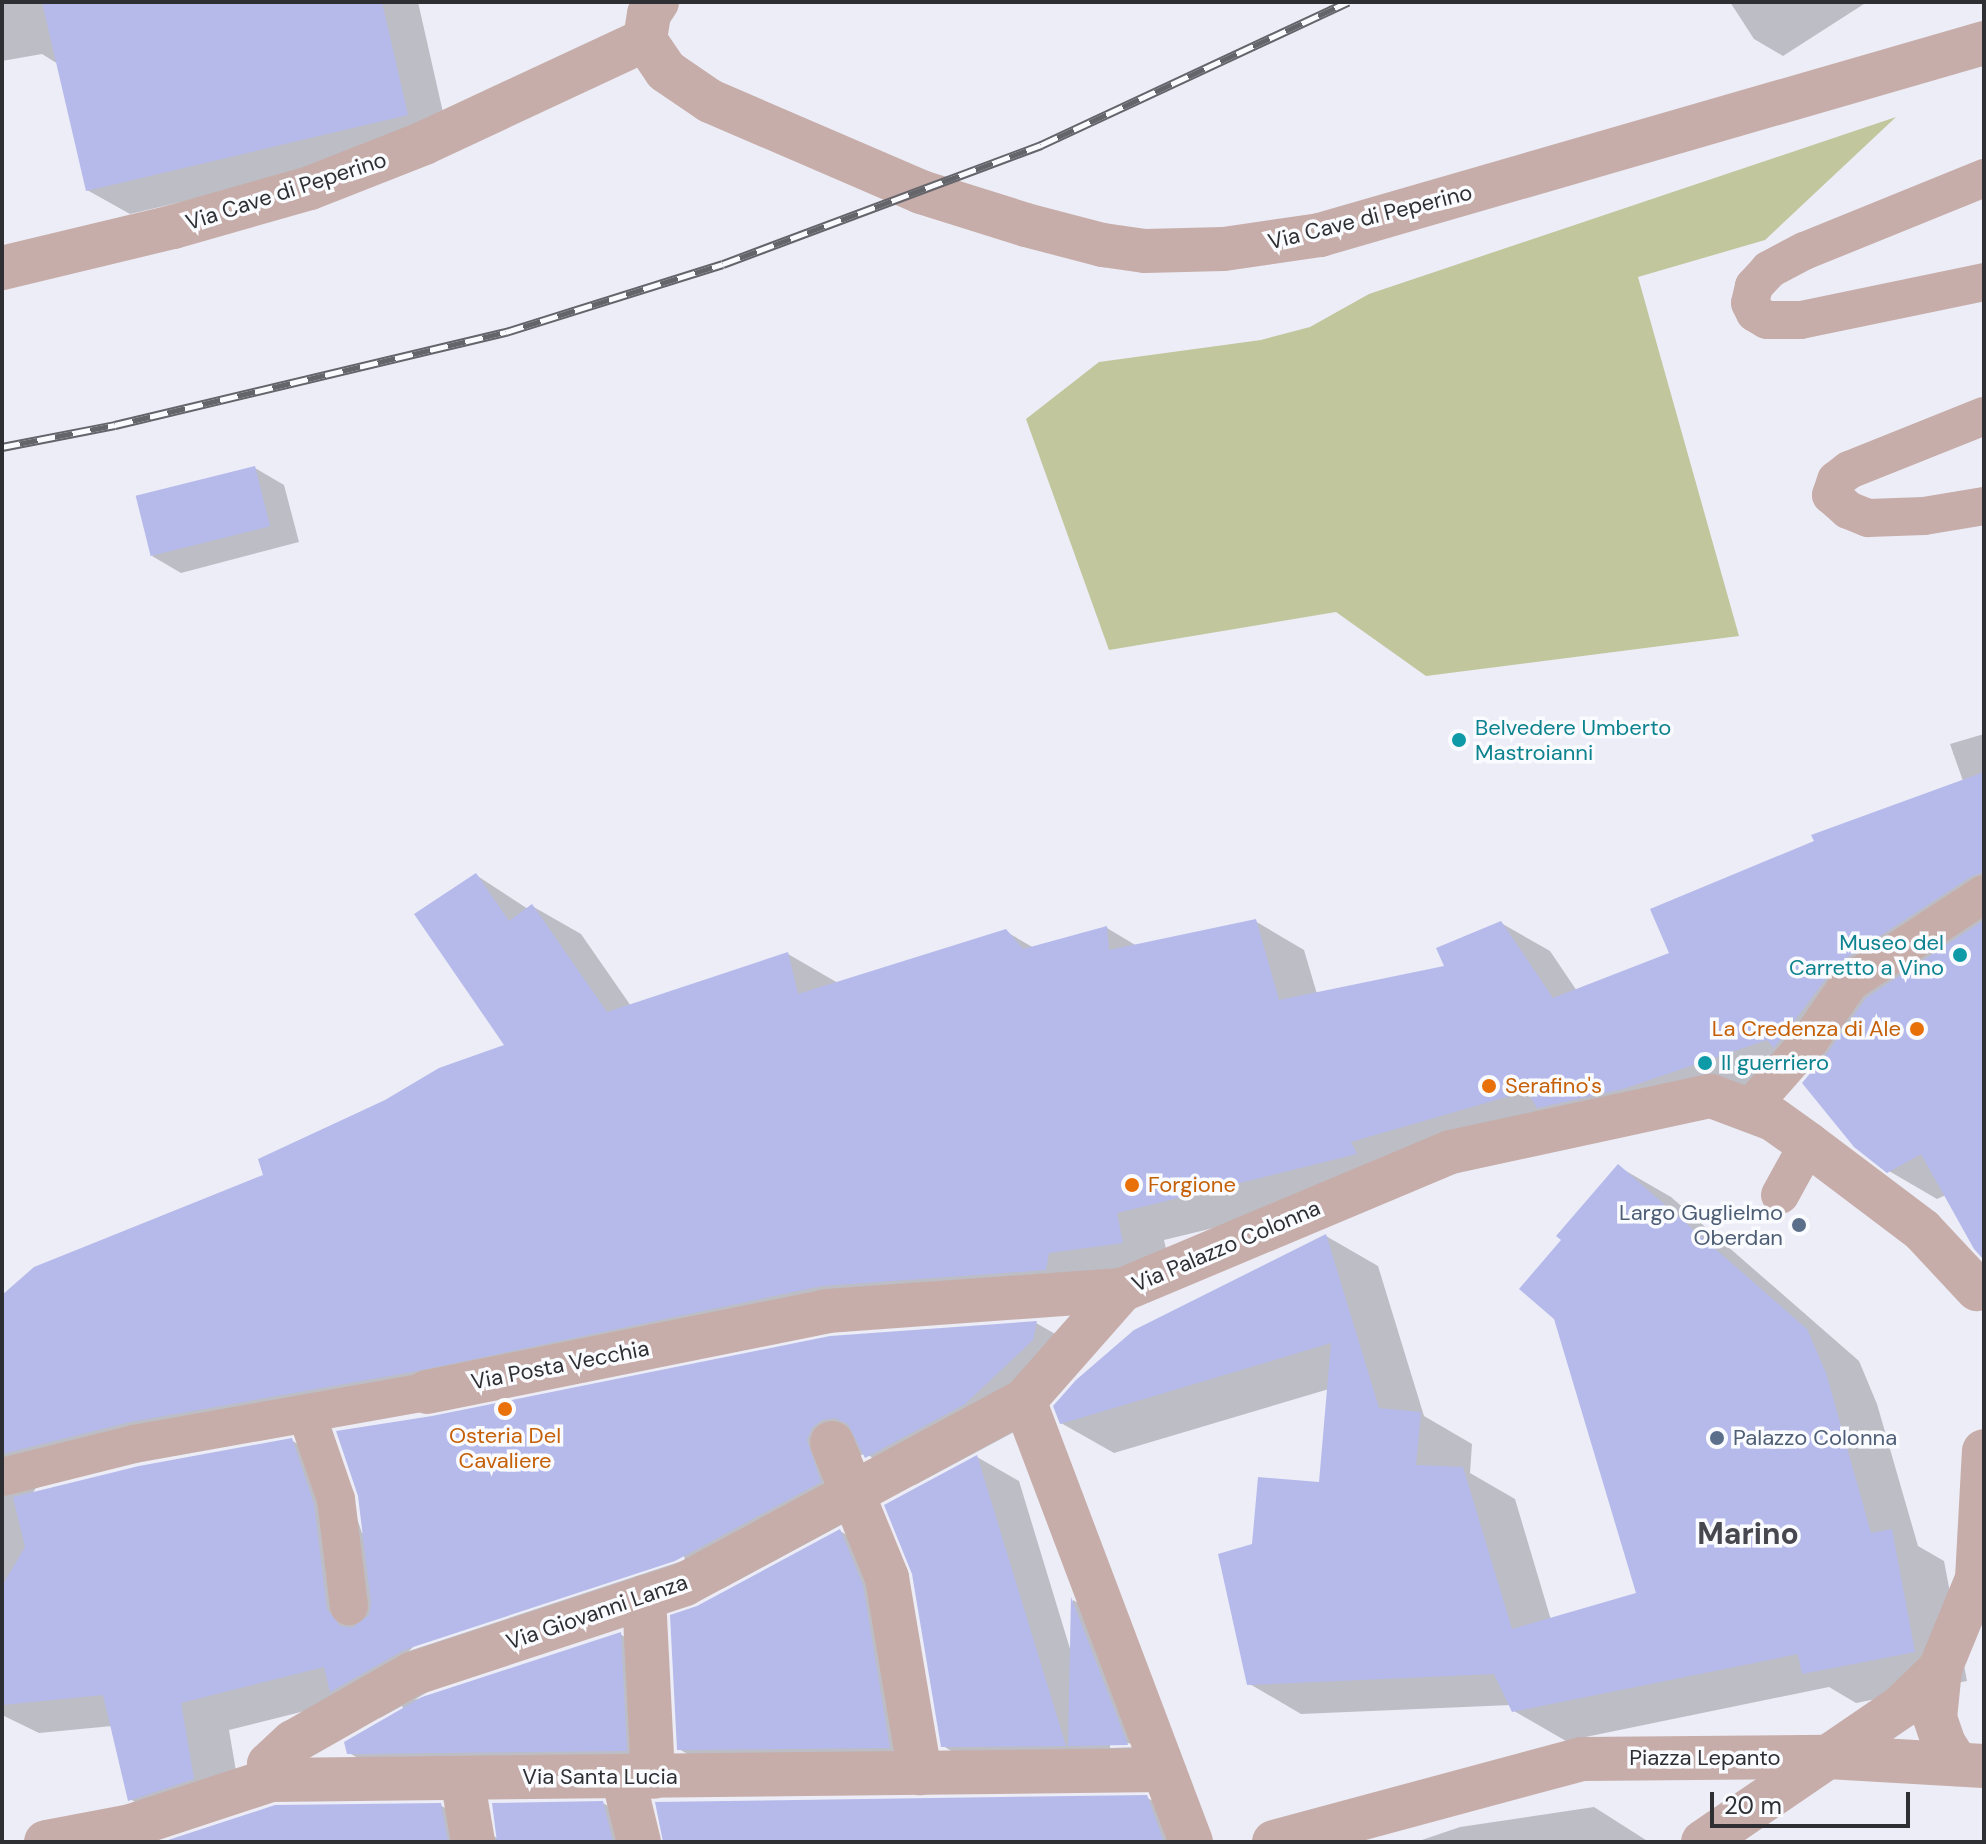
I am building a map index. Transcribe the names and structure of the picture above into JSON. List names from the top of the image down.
{
  "streets": {
    "street": [
      "Via Cave di Peperino",
      "Via Palazzo Colonna",
      "Via Posta Vecchia",
      "Via Giovanni Lanza",
      "Piazza Lepanto",
      "Via Santa Lucia"
    ]
  },
  "crossings": [
    ["Via Palazzo Colonna", "Via Posta Vecchia"],
    ["Via Palazzo Colonna", "Via Giovanni Lanza"],
    ["Via Giovanni Lanza", "Via Santa Lucia"]
  ],
  "districts": ["Marino"],
  "places": [
    "Belvedere Umberto Mastroianni",
    "Museo del Carretto a Vino",
    "La Credenza di Ale",
    "Il guerriero",
    "Serafino's",
    "Forgione",
    "Largo Guglielmo Oberdan",
    "Osteria Del Cavaliere",
    "Palazzo Colonna"
  ],
  "scale_bar": "20 m"
}
